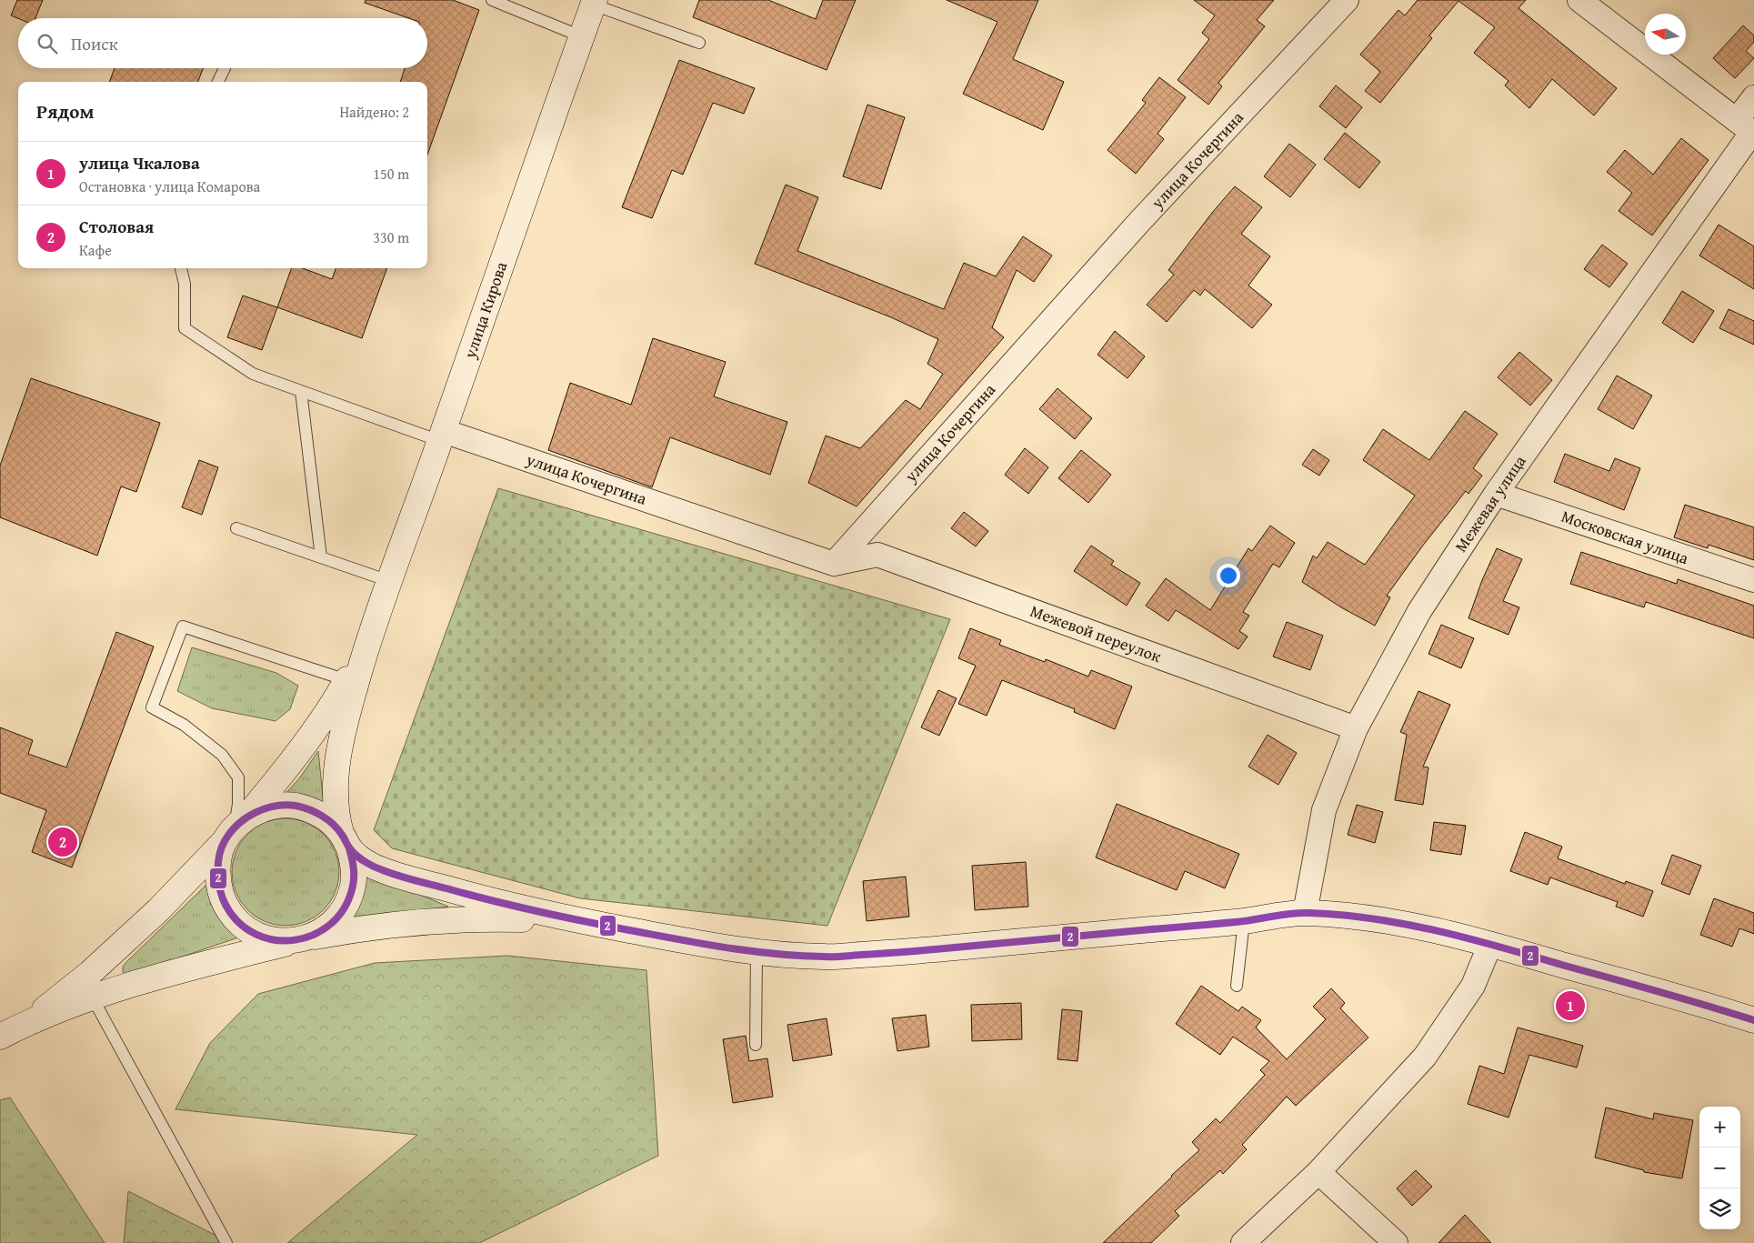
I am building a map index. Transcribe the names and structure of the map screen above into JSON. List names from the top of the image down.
{
  "streets": {
    "main road": ["улица Кирова"],
    "street": [
      "улица Кочергина",
      "Межевая улица",
      "Московская улица",
      "Межевой переулок"
    ]
  },
  "crossings": [
    ["улица Кочергина", "улица Кирова"],
    ["улица Кочергина", "Межевой переулок"],
    ["Межевая улица", "Московская улица"],
    ["Межевая улица", "Межевой переулок"]
  ],
  "lines": ["transit line 2"],
  "north": "left",
  "page": {
    "search": "Поиск",
    "heading": ["Рядом", "Найдено: 2"],
    "list": [
      {
        "mark": "1",
        "name": "улица Чкалова",
        "note": "Остановка · улица Комарова",
        "value": "150 m"
      },
      {
        "mark": "2",
        "name": "Столовая",
        "note": "Кафе",
        "value": "330 m"
      }
    ],
    "pins": ["2", "1"],
    "map_buttons": ["+", "−"]
  }
}
